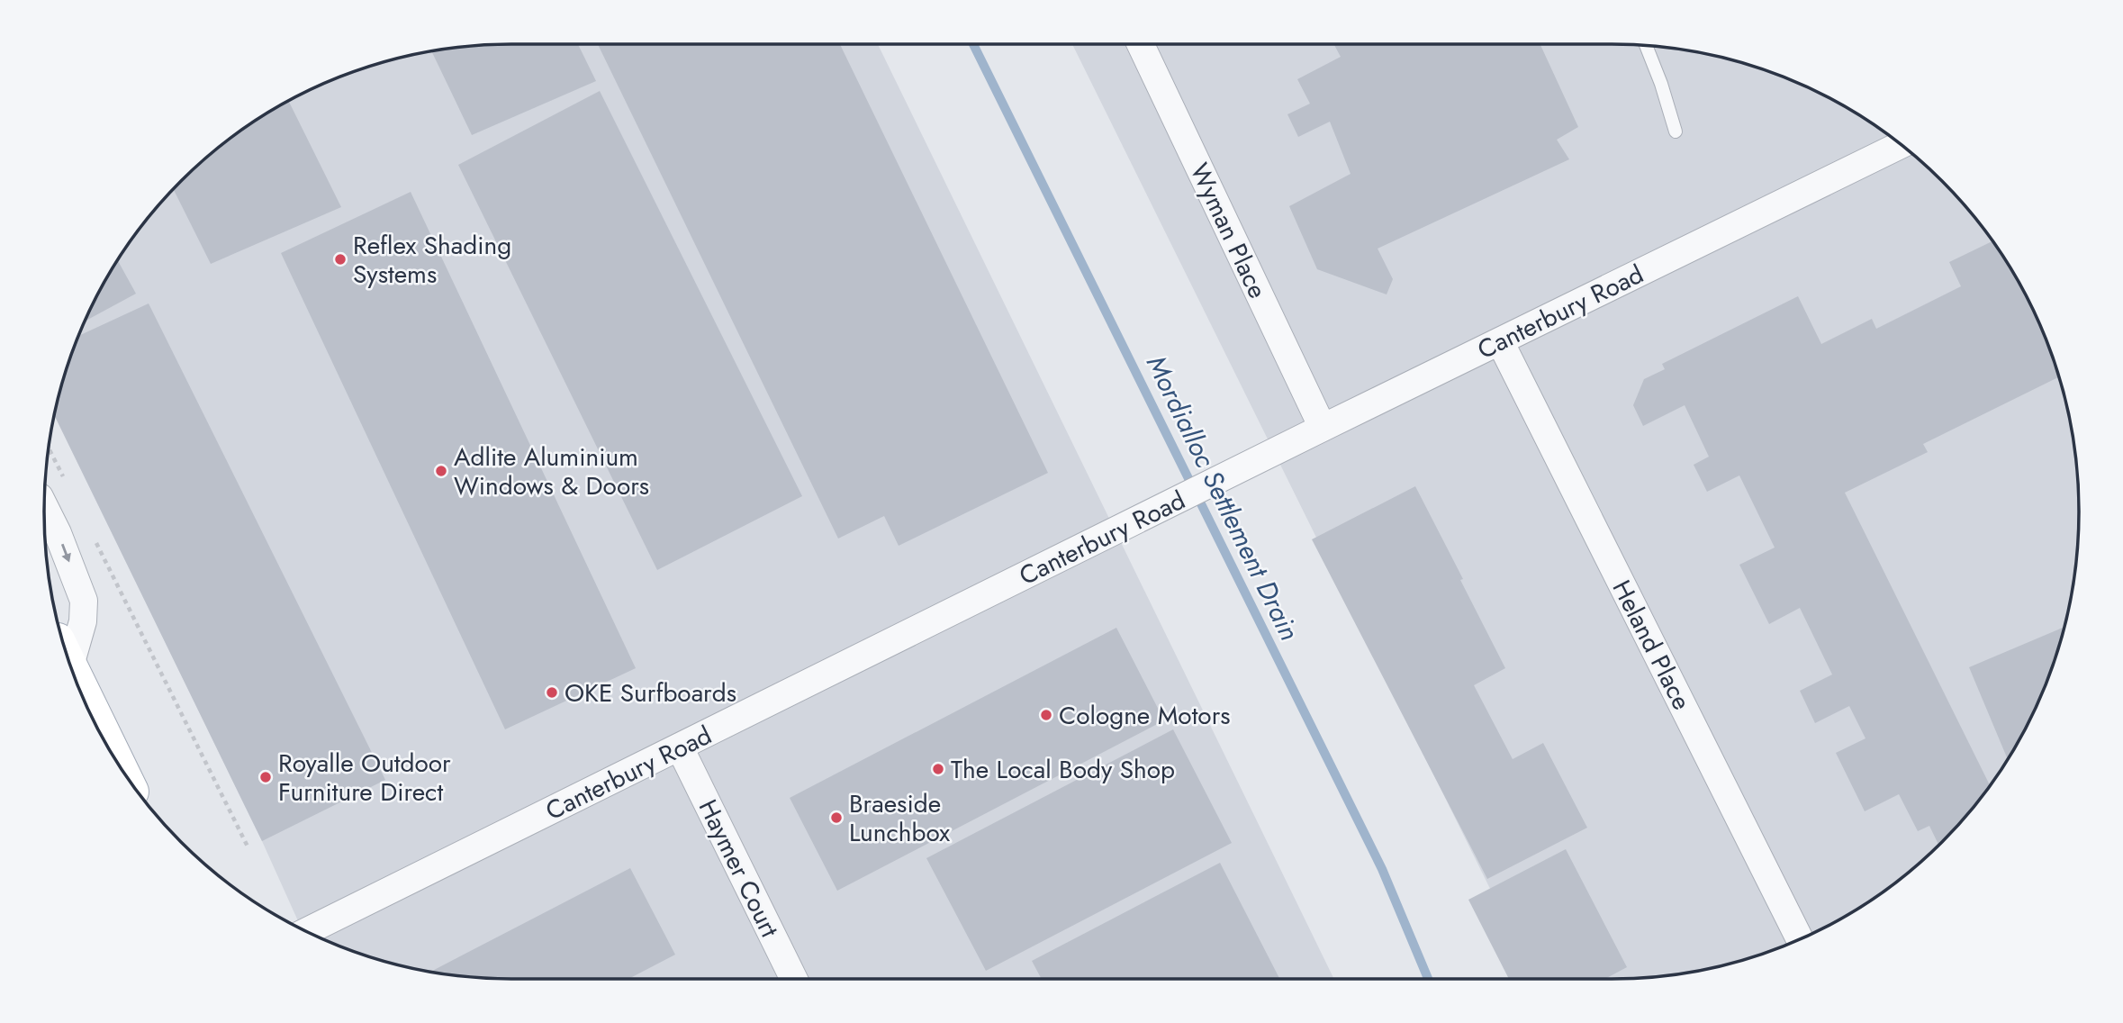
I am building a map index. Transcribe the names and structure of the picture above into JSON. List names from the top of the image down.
{
  "streets": {
    "street": [
      "Wyman Place",
      "Canterbury Road",
      "Heland Place",
      "Haymer Court"
    ]
  },
  "crossings": [
    ["Wyman Place", "Canterbury Road"],
    ["Canterbury Road", "Heland Place"],
    ["Canterbury Road", "Haymer Court"]
  ],
  "water": ["Mordialloc Settlement Drain"],
  "places": [
    "Reflex Shading Systems",
    "Adlite Aluminium Windows & Doors",
    "OKE Surfboards",
    "Cologne Motors",
    "The Local Body Shop",
    "Royalle Outdoor Furniture Direct",
    "Braeside Lunchbox"
  ]
}
